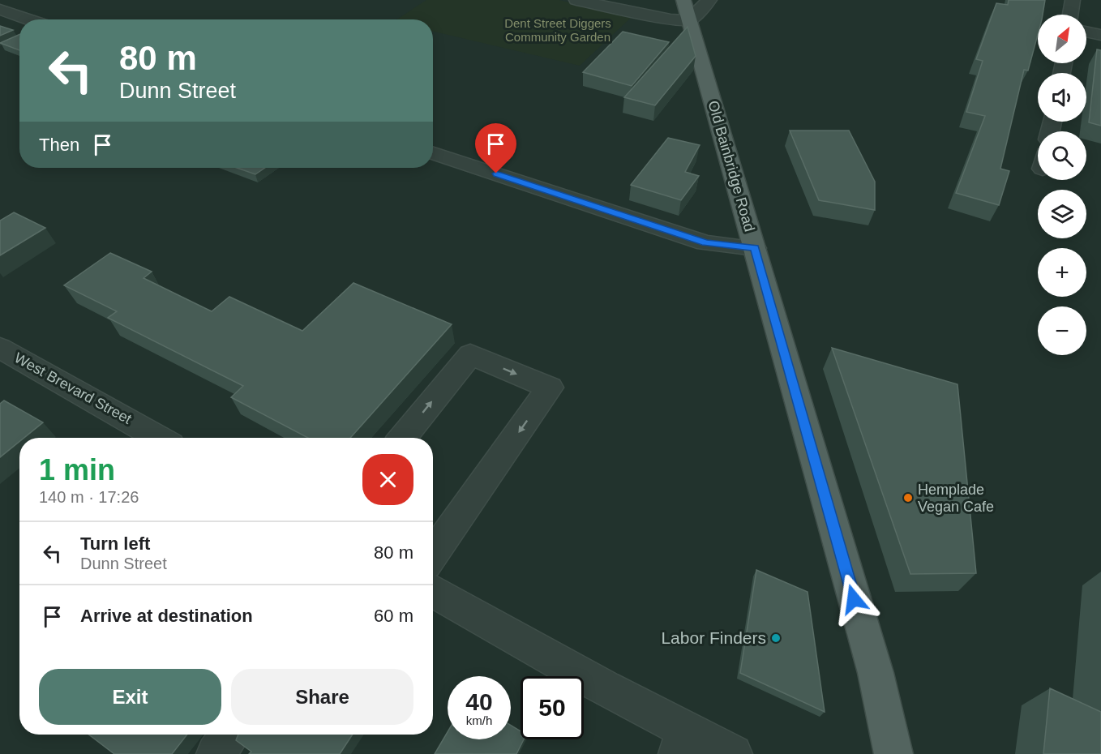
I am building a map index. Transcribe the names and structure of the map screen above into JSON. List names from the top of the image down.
{
  "streets": {
    "main road": ["Old Bainbridge Road"],
    "street": ["West Brevard Street"]
  },
  "parks": ["Dent Street Diggers Community Garden"],
  "places": ["Hemplade Vegan Cafe", "Labor Finders"],
  "north": "top right",
  "page": {
    "map_buttons": ["+", "−"],
    "turn": ["80 m", "Dunn Street"],
    "then": "Then",
    "heading": ["1 min", "140 m · 17:26"],
    "list": [
      {
        "name": "Turn left",
        "note": "Dunn Street",
        "value": "80 m"
      },
      {
        "name": "Arrive at destination",
        "value": "60 m"
      }
    ],
    "buttons": ["Exit", "Share"],
    "speed": "40 km/h",
    "limit": "50"
  }
}
